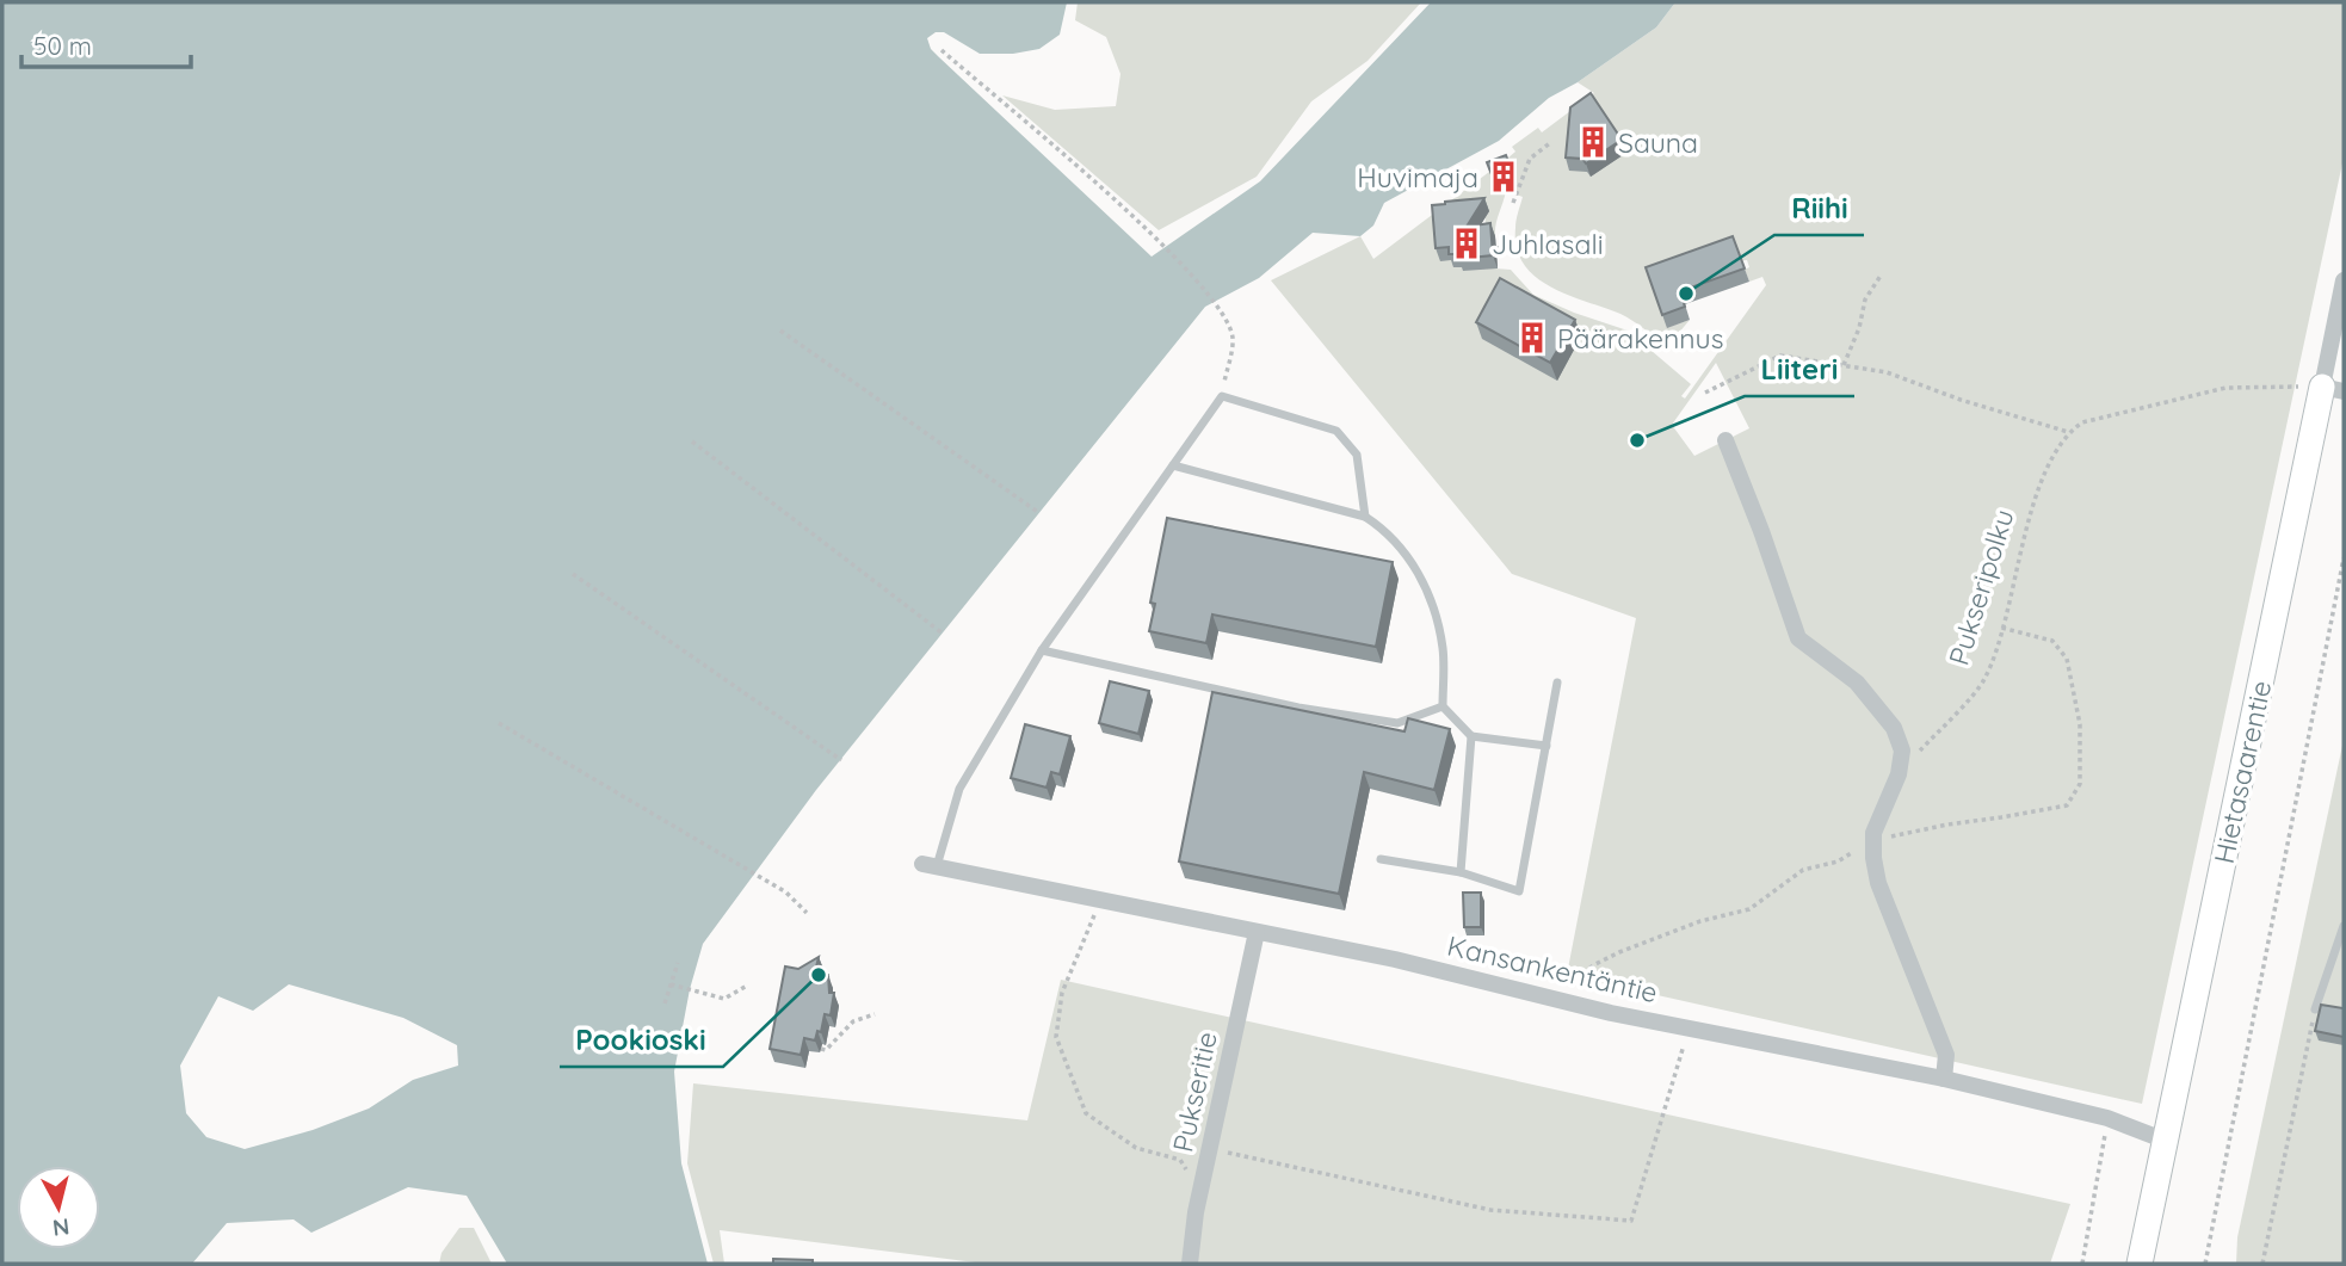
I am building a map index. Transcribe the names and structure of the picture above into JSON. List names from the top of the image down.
{
  "streets": {
    "street": ["Hietasaarentie", "Kansankentäntie", "Pukseritie"],
    "path": ["Pukseripolku"]
  },
  "crossings": [
    ["Hietasaarentie", "Kansankentäntie"],
    ["Kansankentäntie", "Pukseritie"]
  ],
  "places": {
    "building": [
      "Sauna",
      "Huvimaja",
      "Juhlasali",
      "Päärakennus"
    ],
    "other": ["Riihi", "Liiteri", "Pookioski"]
  },
  "scale_bar": "50 m",
  "north": "bottom"
}
